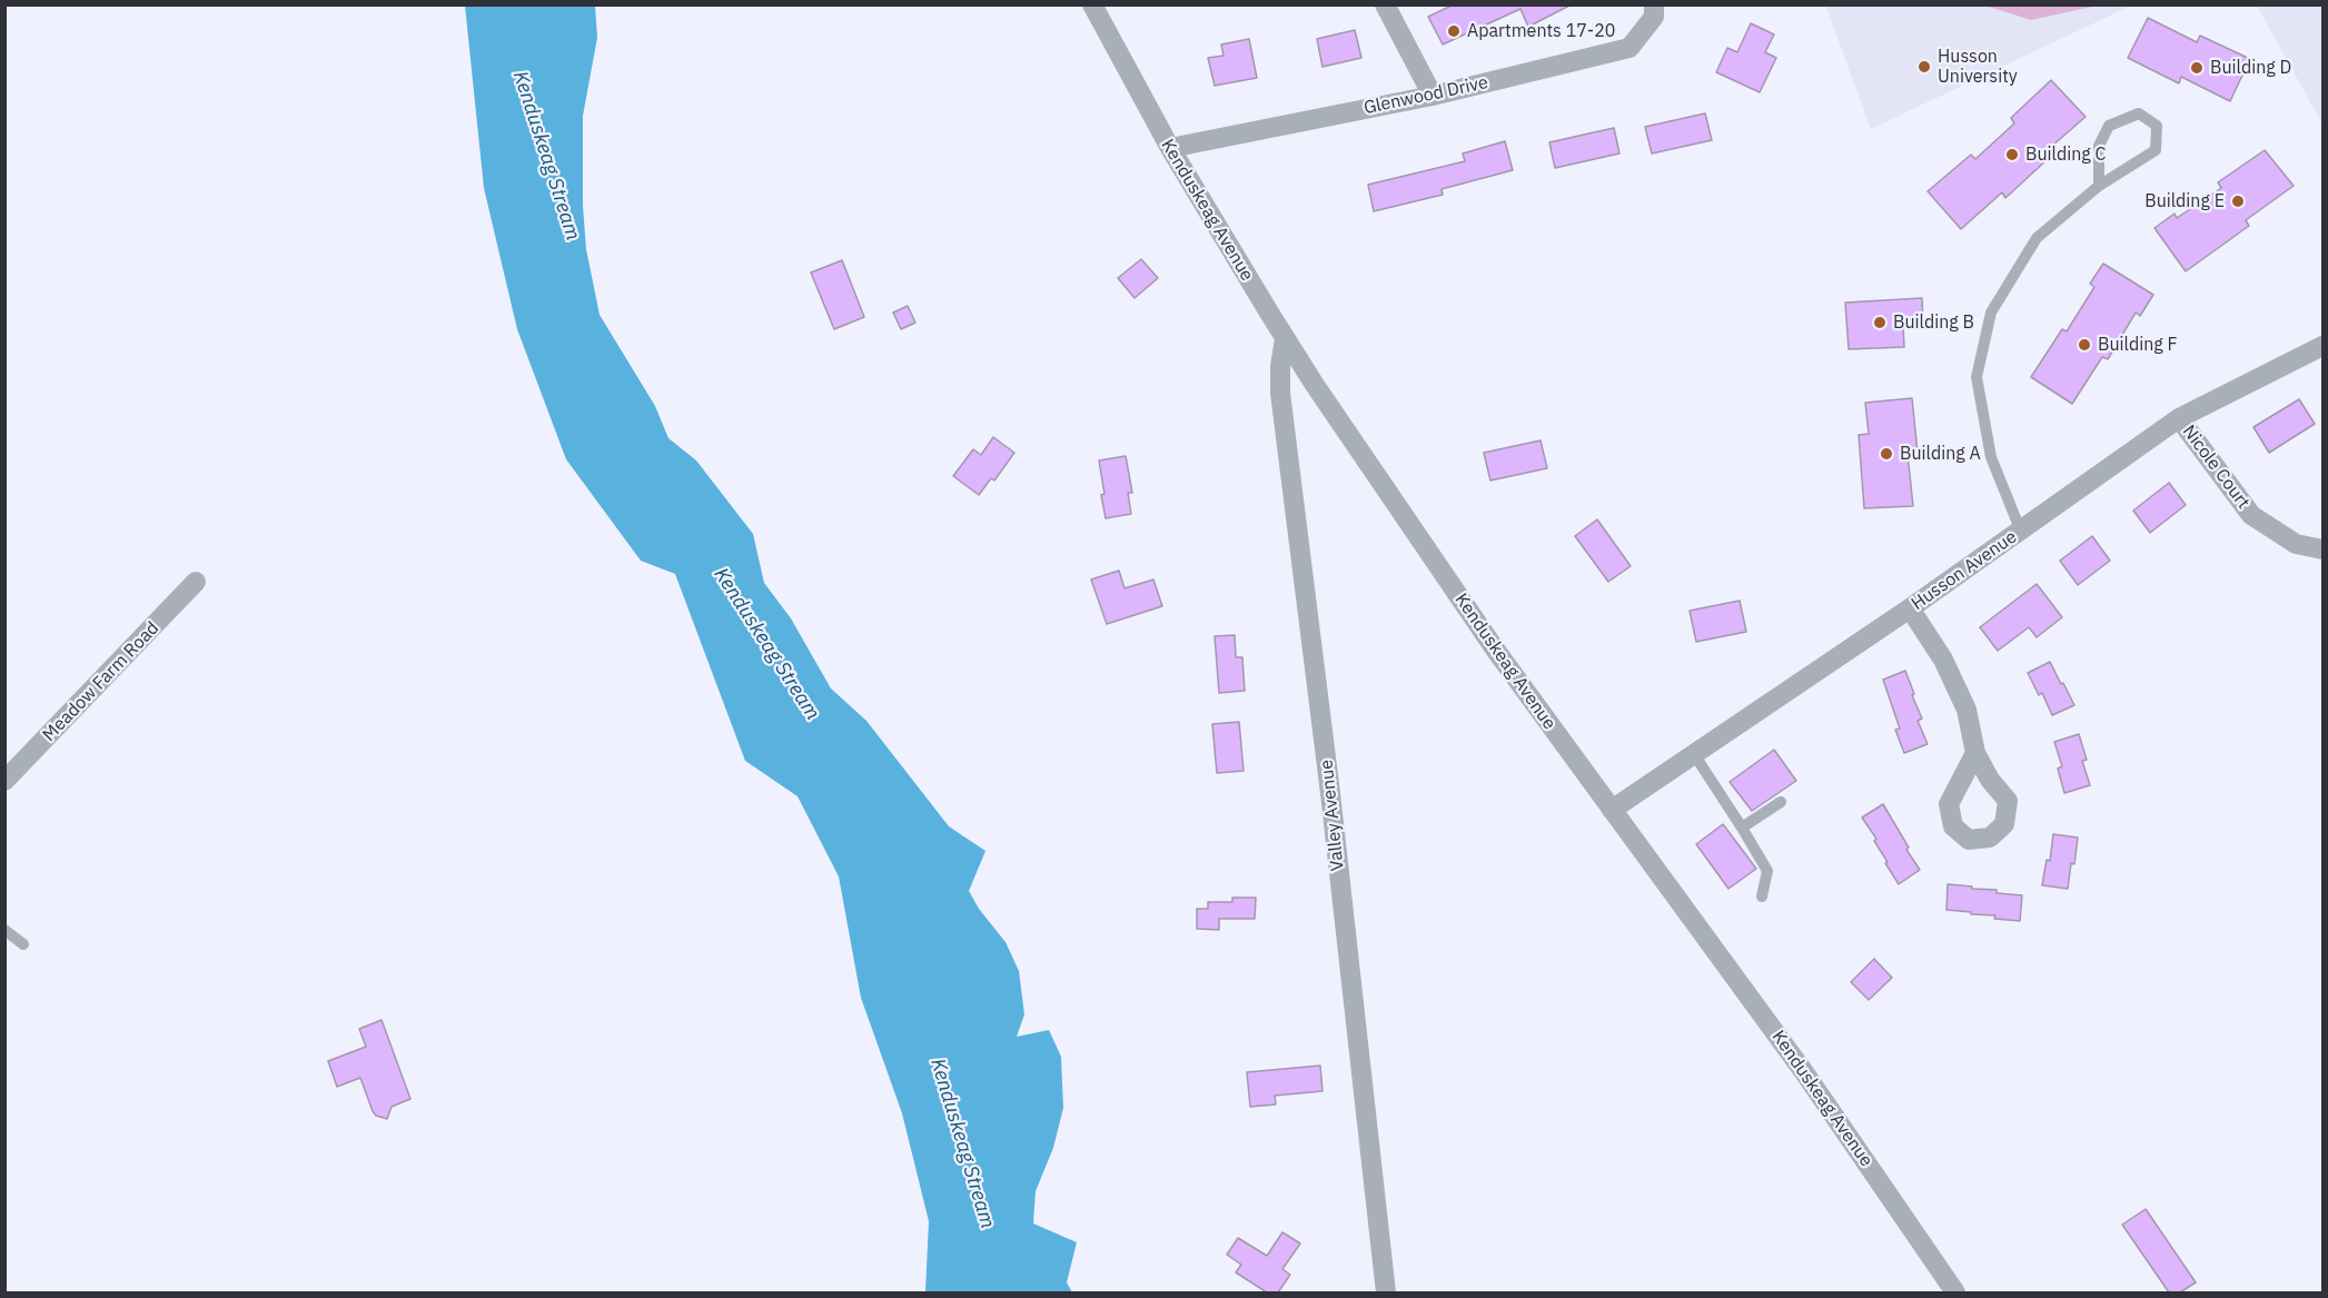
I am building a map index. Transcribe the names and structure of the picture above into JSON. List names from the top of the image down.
{
  "streets": {
    "street": [
      "Glenwood Drive",
      "Kenduskeag Avenue",
      "Nicole Court",
      "Husson Avenue",
      "Meadow Farm Road",
      "Valley Avenue"
    ]
  },
  "crossings": [
    ["Glenwood Drive", "Kenduskeag Avenue"],
    ["Kenduskeag Avenue", "Husson Avenue"],
    ["Kenduskeag Avenue", "Valley Avenue"],
    ["Nicole Court", "Husson Avenue"]
  ],
  "water": ["Kenduskeag Stream"],
  "places": [
    "Apartments 17-20",
    "Husson University",
    "Building D",
    "Building C",
    "Building E",
    "Building B",
    "Building F",
    "Building A"
  ]
}
